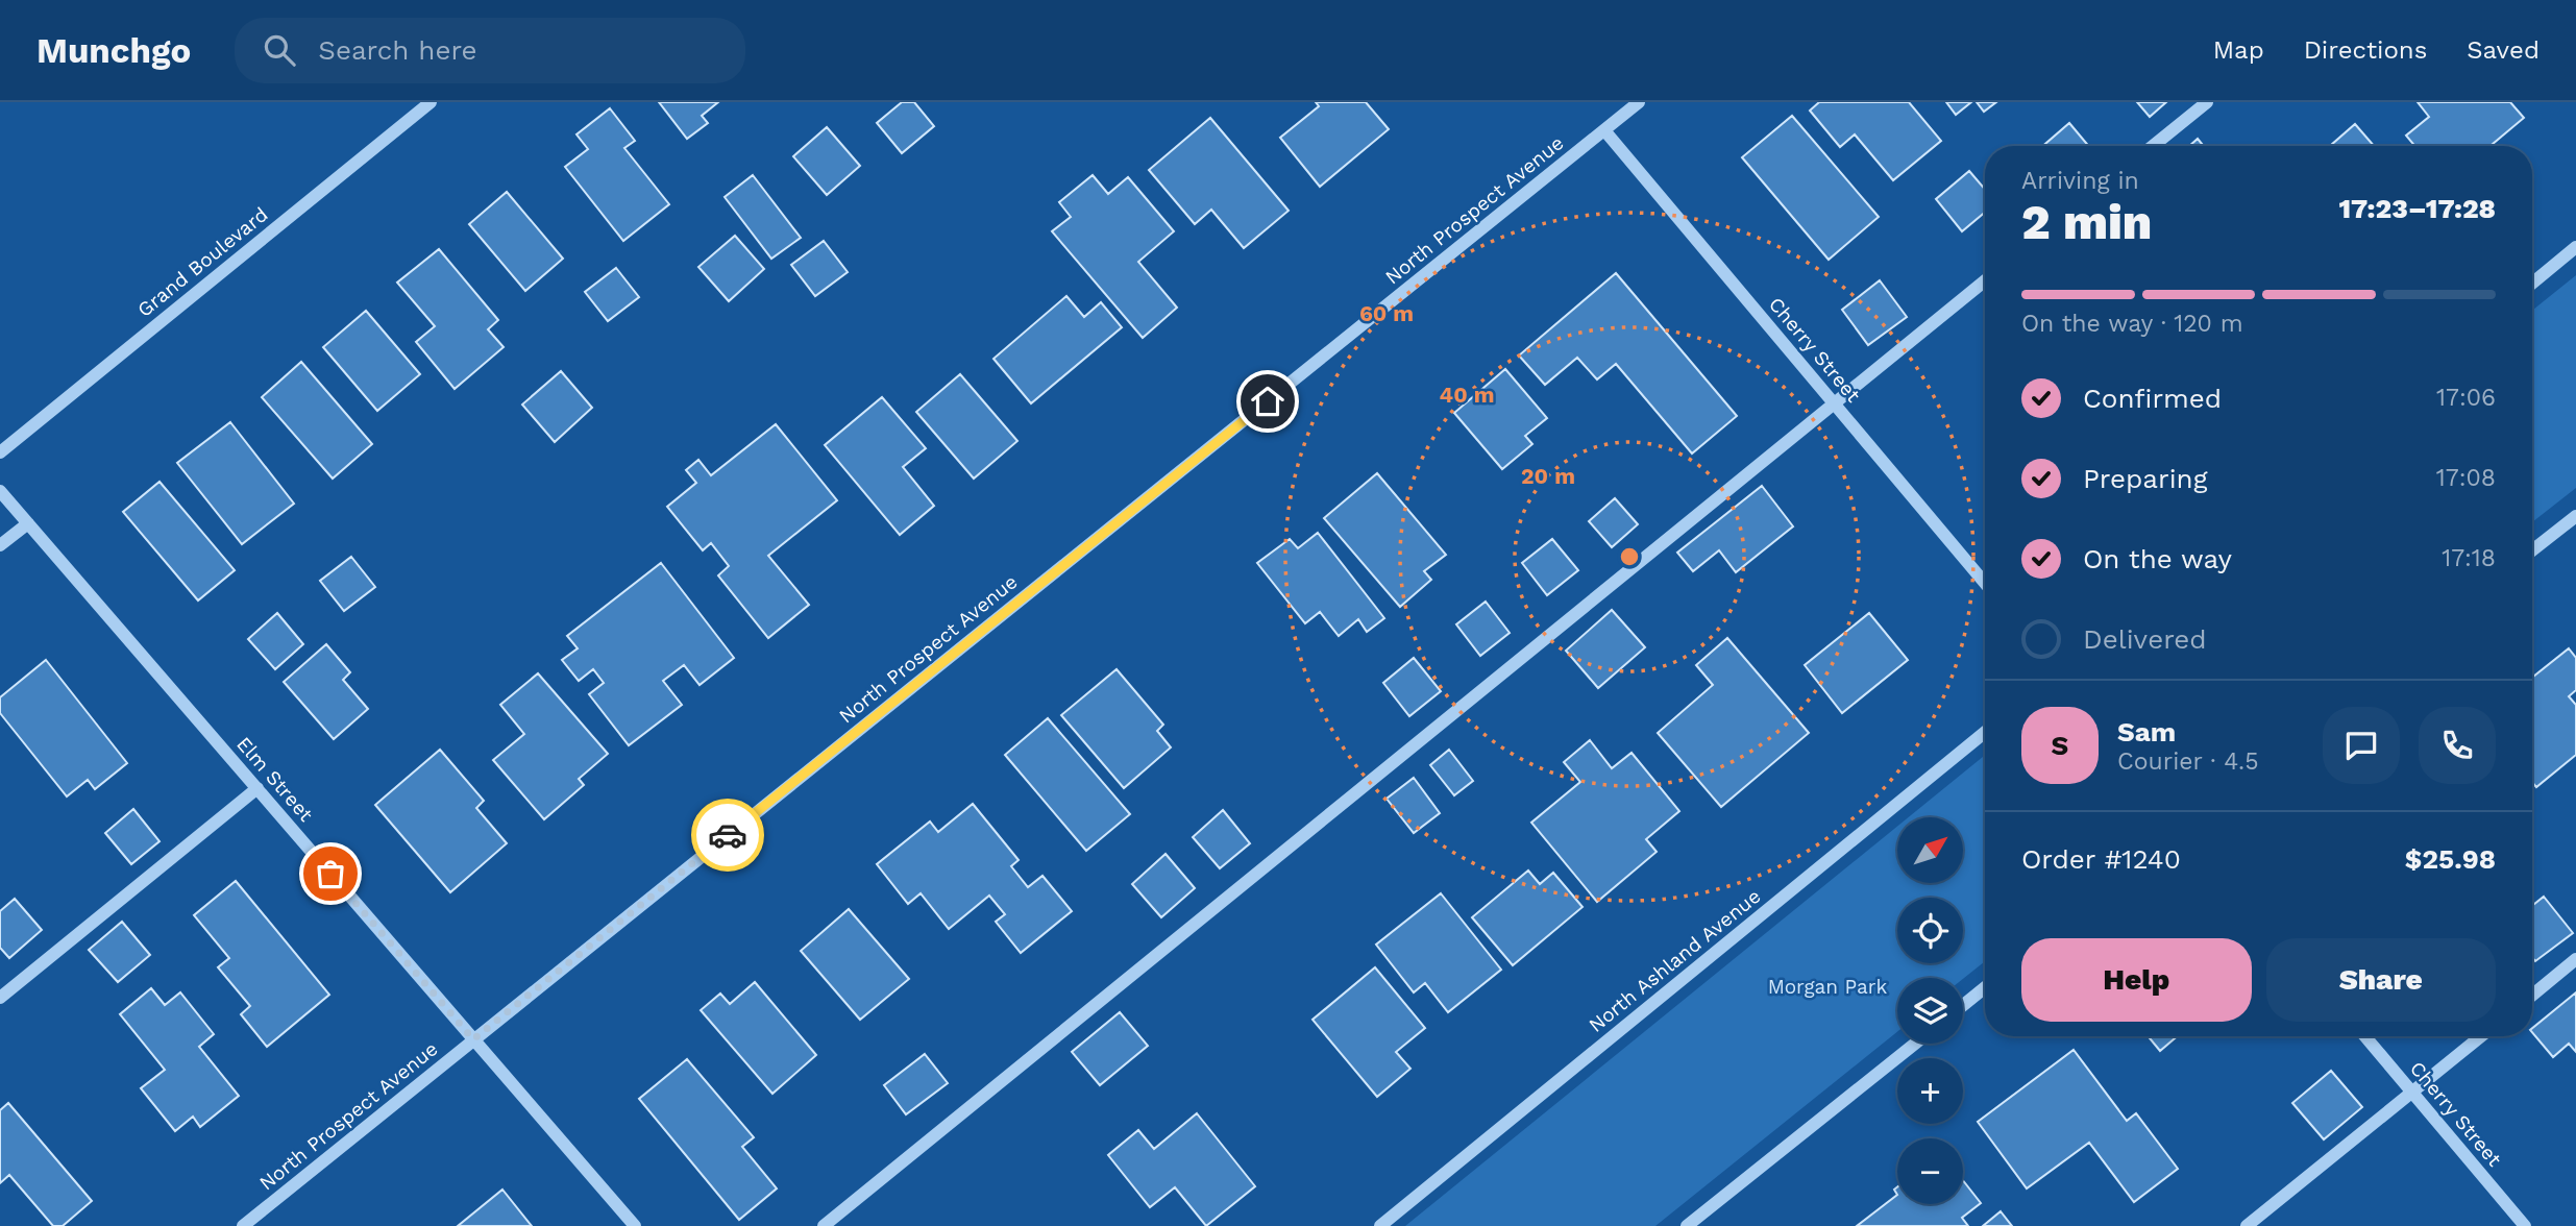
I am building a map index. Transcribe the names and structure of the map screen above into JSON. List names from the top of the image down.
{
  "streets": {
    "street": [
      "North Prospect Avenue",
      "Grand Boulevard",
      "Cherry Street",
      "Elm Street",
      "North Ashland Avenue"
    ]
  },
  "crossings": [
    ["North Prospect Avenue", "Cherry Street"],
    ["North Prospect Avenue", "Elm Street"]
  ],
  "parks": ["Morgan Park"],
  "north": "top right",
  "page": {
    "header": "Munchgo",
    "search": "Search here",
    "nav": ["Map", "Directions", "Saved"],
    "heading": ["2 min", "Arriving in", "17:23–17:28"],
    "panel": [
      "Sam",
      "Courier · 4.5",
      "Order #1240",
      "$25.98"
    ],
    "bar": "On the way · 120 m",
    "list": [
      ["Confirmed", "17:06"],
      ["Preparing", "17:08"],
      ["On the way", "17:18"],
      "Delivered"
    ],
    "round": "S",
    "map_buttons": ["+", "−"],
    "buttons": ["Help", "Share"]
  },
  "rings": ["60 m", "40 m", "20 m"]
}
